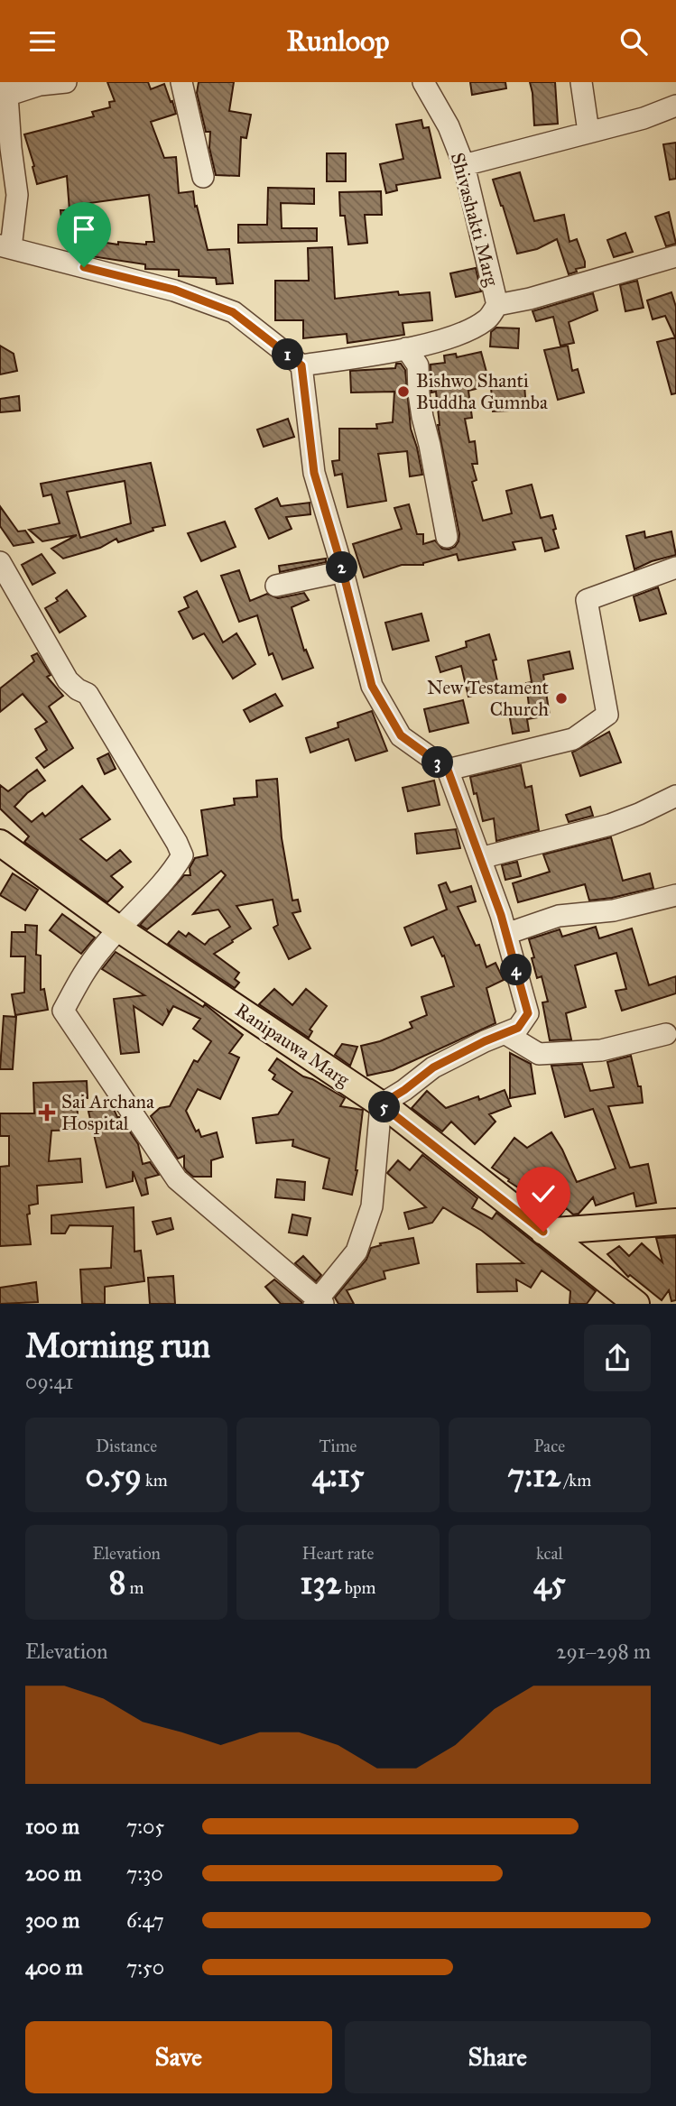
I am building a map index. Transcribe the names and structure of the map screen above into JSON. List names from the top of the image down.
{
  "streets": {
    "main road": ["Ranipauwa Marg"],
    "street": ["Shivashakti Marg"]
  },
  "places": {
    "other": ["Bishwo Shanti Buddha Gumnba", "New Testament Church"],
    "health": ["Sai Archana Hospital"]
  },
  "page": {
    "header": "Runloop",
    "pins": [
      "1",
      "2",
      "3",
      "4",
      "5"
    ],
    "heading": ["Morning run", "09:41"],
    "stats": [
      ["Distance", "0.59 km"],
      ["Time", "4:15"],
      ["Pace", "7:12 /km"],
      ["Elevation", "8 m"],
      ["Heart rate", "132 bpm"],
      ["kcal", "45"]
    ],
    "chart": ["Elevation", "291–298 m"],
    "list": [
      {
        "name": "100 m",
        "note": "7:05"
      },
      {
        "name": "200 m",
        "note": "7:30"
      },
      {
        "name": "300 m",
        "note": "6:47"
      },
      {
        "name": "400 m",
        "note": "7:50"
      }
    ],
    "buttons": ["Save", "Share"]
  }
}
